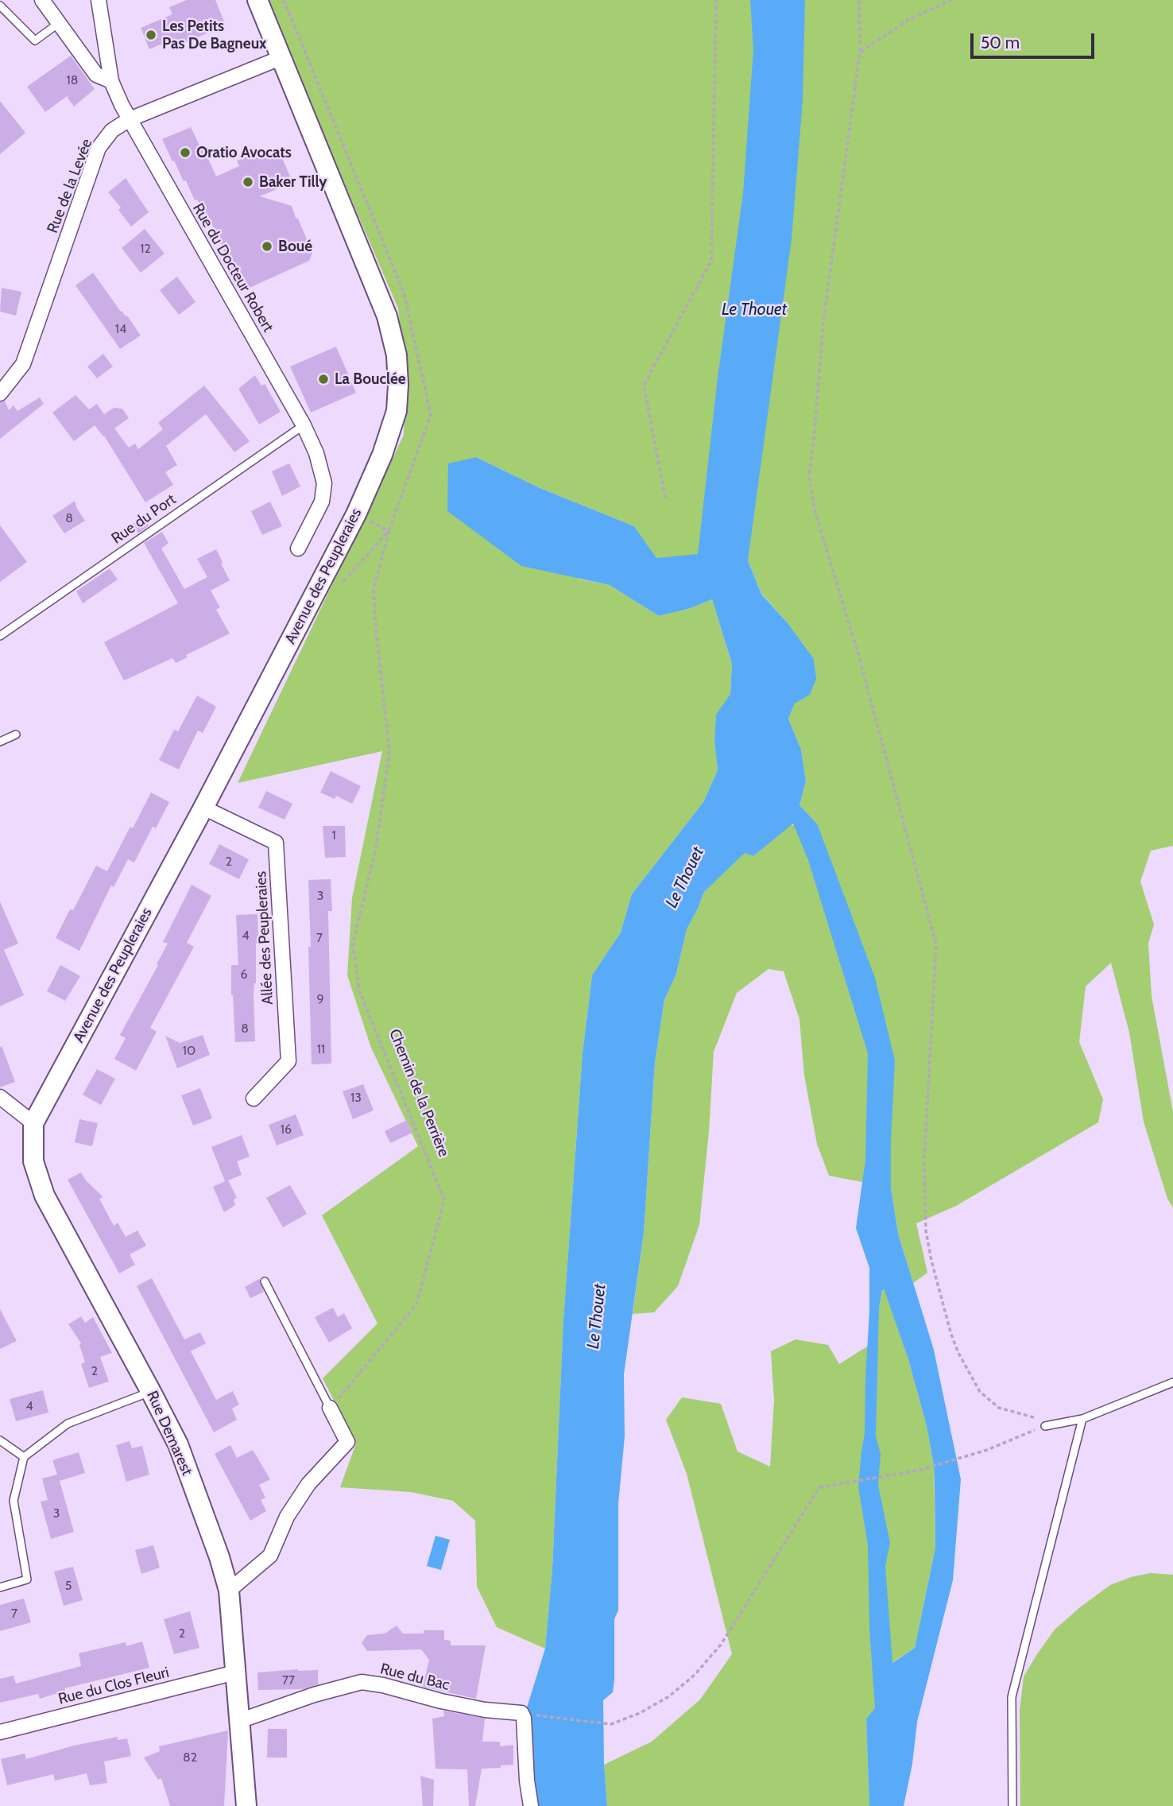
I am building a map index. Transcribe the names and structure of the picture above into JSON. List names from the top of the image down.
{
  "streets": {
    "street": [
      "Rue de la Levée",
      "Rue du Docteur Robert",
      "Avenue des Peupleraies",
      "Allée des Peupleraies",
      "Rue Demarest",
      "Rue du Bac",
      "Rue du Clos Fleuri"
    ],
    "lane": ["Rue du Port"],
    "path": ["Chemin de la Perrière"]
  },
  "crossings": [
    ["Rue de la Levée", "Rue du Docteur Robert"],
    ["Rue de la Levée", "Avenue des Peupleraies"],
    ["Rue du Docteur Robert", "Rue du Port"],
    ["Avenue des Peupleraies", "Allée des Peupleraies"],
    ["Avenue des Peupleraies", "Rue Demarest"],
    ["Rue Demarest", "Rue du Bac"],
    ["Rue Demarest", "Rue du Clos Fleuri"]
  ],
  "water": ["Le Thouet"],
  "places": [
    "Les Petits Pas De Bagneux",
    "Oratio Avocats",
    "Baker Tilly",
    "Boué",
    "La Bouclée"
  ],
  "house_numbers": [
    "18",
    "12",
    "14",
    "8",
    "1",
    "2",
    "3",
    "4",
    "7",
    "6",
    "9",
    "8",
    "11",
    "10",
    "13",
    "16",
    "2",
    "4",
    "3",
    "5",
    "7",
    "2",
    "77",
    "82"
  ],
  "scale_bar": "50 m"
}
